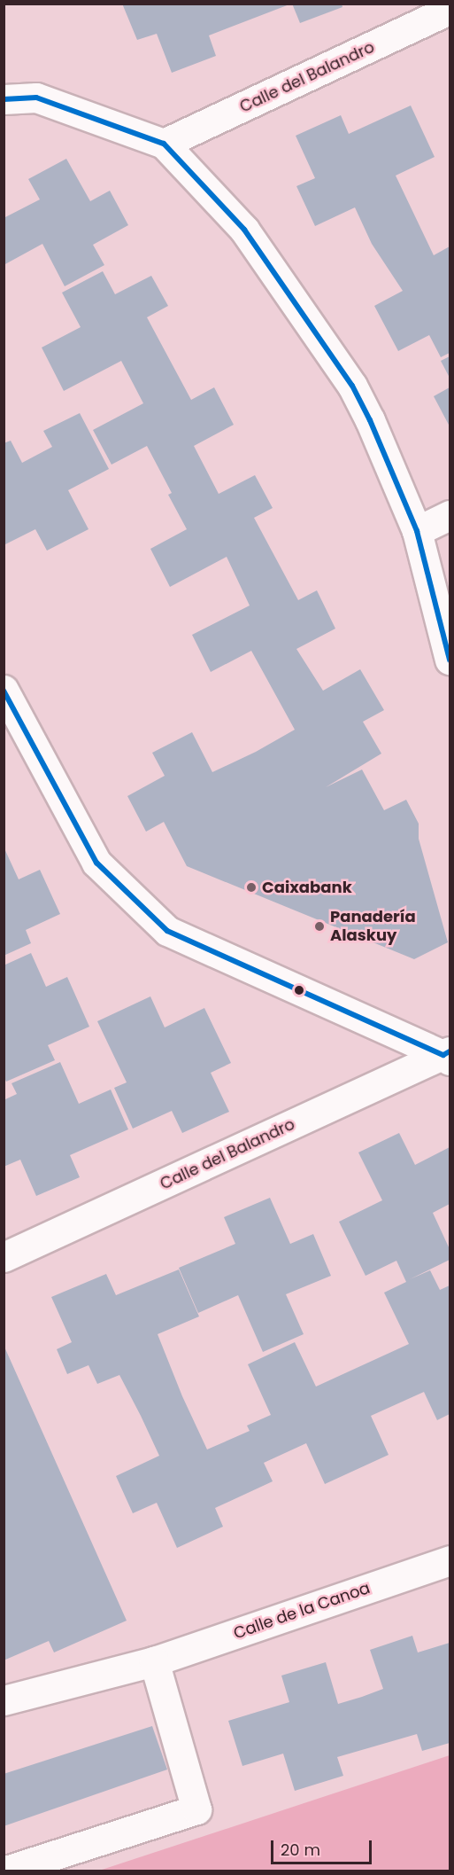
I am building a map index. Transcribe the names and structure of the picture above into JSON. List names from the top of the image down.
{
  "streets": {
    "street": ["Calle del Balandro", "Calle de la Canoa"]
  },
  "places": ["Caixabank", "Panadería Alaskuy"],
  "scale_bar": "20 m"
}
